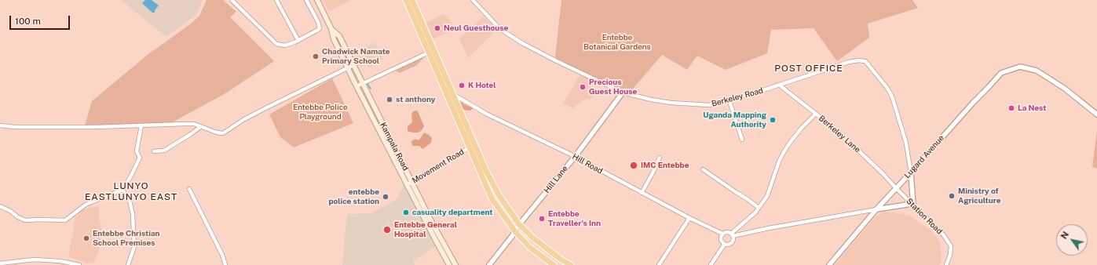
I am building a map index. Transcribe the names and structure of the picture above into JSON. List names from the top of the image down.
{
  "streets": {
    "main road": ["Kampala Road"],
    "street": [
      "Berkeley Road",
      "Berkeley Lane",
      "Lugard Avenue",
      "Hill Road",
      "Movement Road",
      "Hill Lane",
      "Station Road"
    ]
  },
  "crossings": [
    ["Berkeley Road", "Berkeley Lane"],
    ["Berkeley Road", "Lugard Avenue"],
    ["Berkeley Road", "Hill Lane"],
    ["Berkeley Lane", "Lugard Avenue"],
    ["Berkeley Lane", "Station Road"],
    ["Kampala Road", "Movement Road"],
    ["Lugard Avenue", "Station Road"],
    ["Hill Road", "Hill Lane"]
  ],
  "districts": ["POST OFFICE", "LUNYO EASTLUNYO EAST"],
  "parks": ["Entebbe Botanical Gardens", "Entebbe Police Playground"],
  "places": [
    "Neul Guesthouse",
    "Chadwick Namate Primary School",
    "K Hotel",
    "Precious Guest House",
    "st anthony",
    "La Nest",
    "Uganda Mapping Authority",
    "IMC Entebbe",
    "Ministry of Agriculture",
    "entebbe police station",
    "casuality department",
    "Entebbe Traveller's Inn",
    "Entebbe General Hospital",
    "Entebbe Christian School Premises"
  ],
  "scale_bar": "100 m",
  "north": "top left"
}
